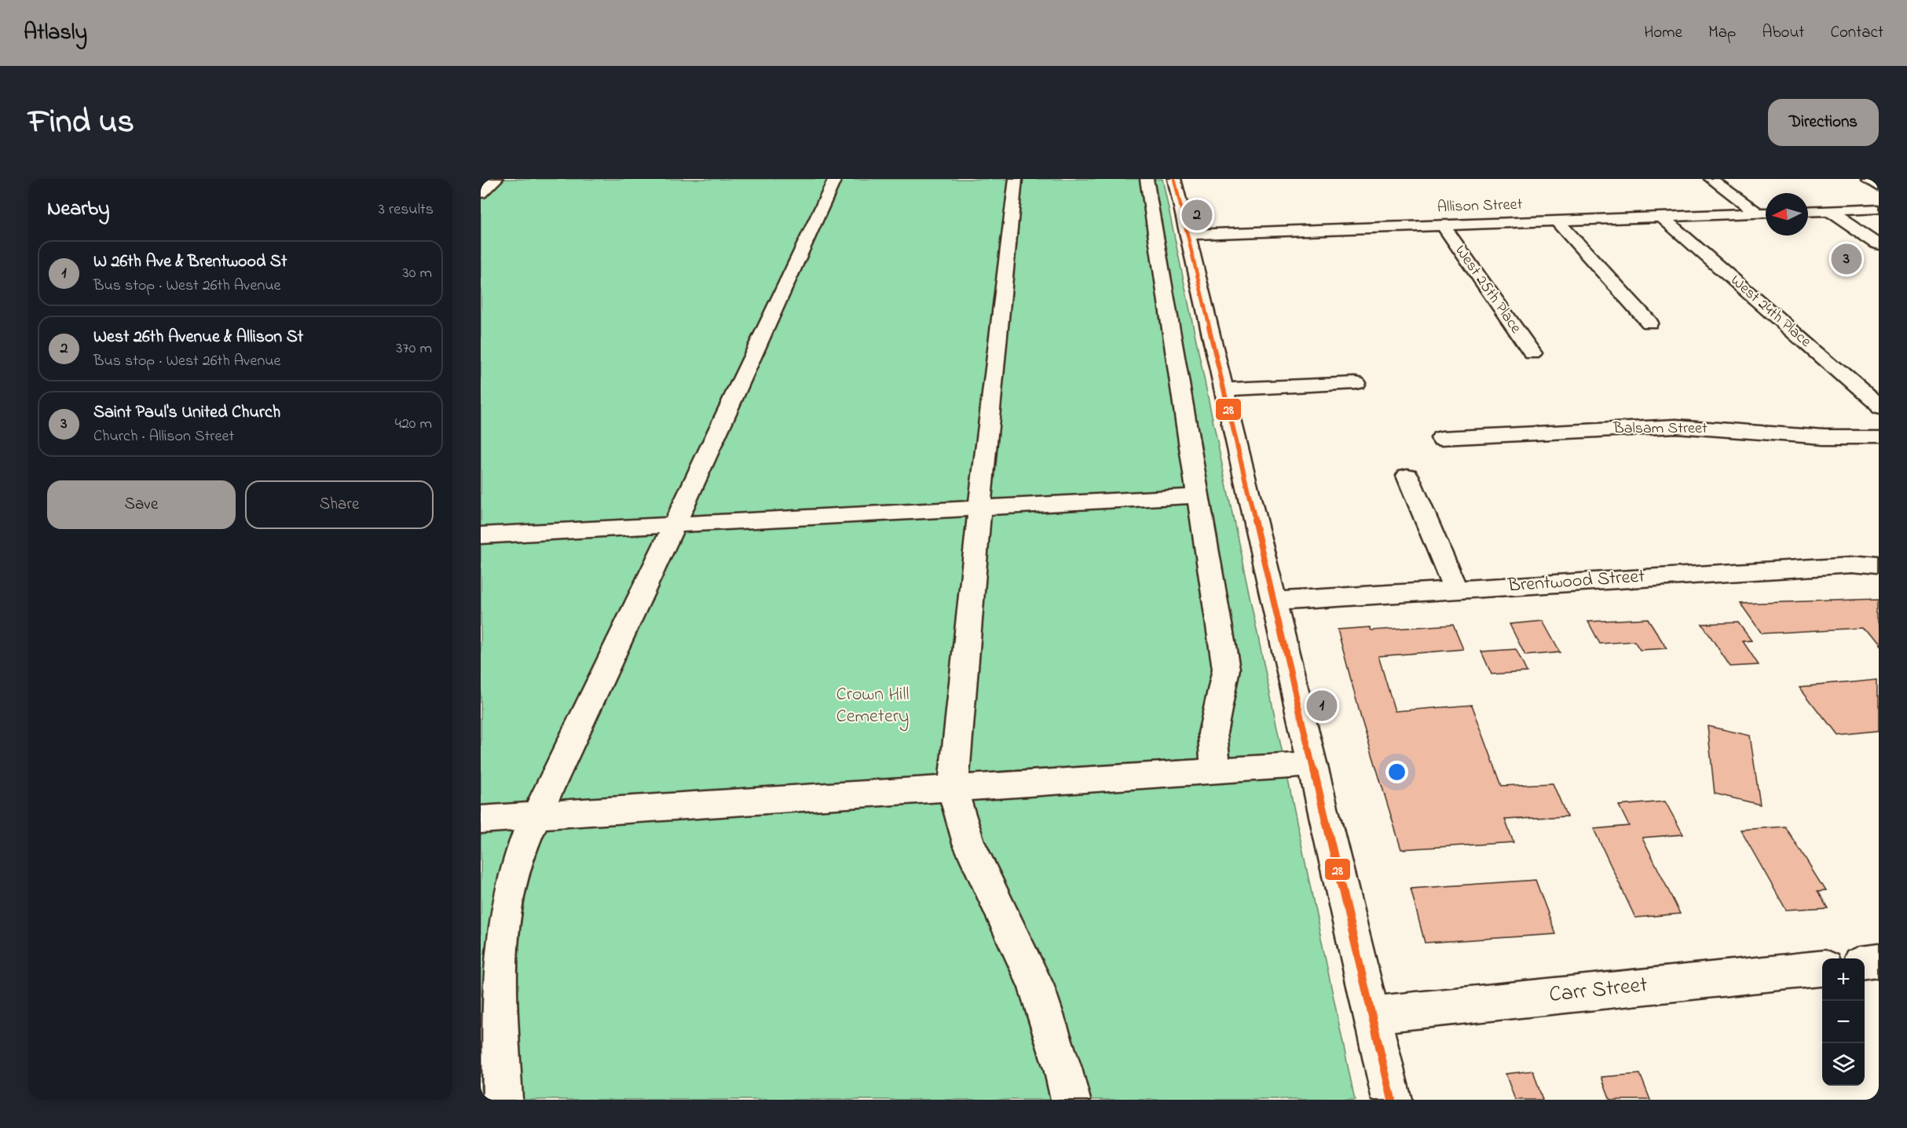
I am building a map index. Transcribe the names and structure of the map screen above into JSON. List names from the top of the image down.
{
  "streets": {
    "street": [
      "Allison Street",
      "West 25th Place",
      "West 24th Place",
      "Balsam Street",
      "Brentwood Street",
      "Carr Street"
    ]
  },
  "crossings": [
    ["Allison Street", "West 25th Place"],
    ["Allison Street", "West 24th Place"]
  ],
  "parks": ["Crown Hill Cemetery"],
  "lines": ["transit line 28"],
  "north": "left",
  "page": {
    "header": "Atlasly",
    "nav": [
      "Home",
      "Map",
      "About",
      "Contact"
    ],
    "title": "Find us",
    "buttons": [
      "Directions",
      ["Save", "Share"]
    ],
    "heading": ["Nearby", "3 results"],
    "pins": ["2", "3", "1"],
    "list": [
      {
        "mark": "1",
        "name": "W 26th Ave & Brentwood St",
        "note": "Bus stop · West 26th Avenue",
        "value": "30 m"
      },
      {
        "mark": "2",
        "name": "West 26th Avenue & Allison St",
        "note": "Bus stop · West 26th Avenue",
        "value": "370 m"
      },
      {
        "mark": "3",
        "name": "Saint Paul's United Church",
        "note": "Church · Allison Street",
        "value": "420 m"
      }
    ],
    "map_buttons": ["+", "−"]
  }
}
